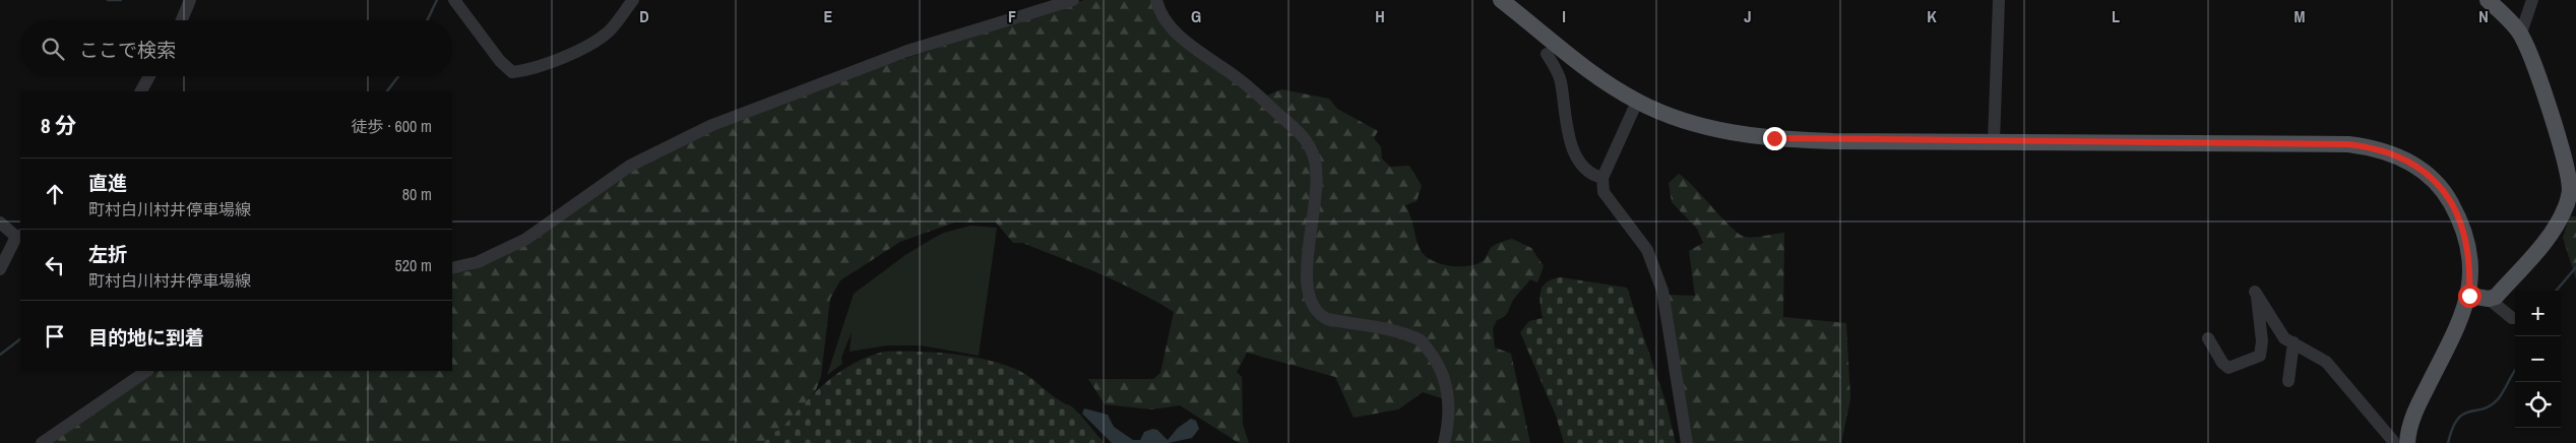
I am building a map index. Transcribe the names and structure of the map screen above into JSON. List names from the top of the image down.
{
  "page": {
    "search": "ここで検索",
    "heading": ["8 分", "徒歩 · 600 m"],
    "list": [
      ["直進", "町村白川村井停車場線", "80 m"],
      ["左折", "町村白川村井停車場線", "520 m"],
      "目的地に到着"
    ],
    "map_buttons": ["+", "−"]
  },
  "grid": {
    "columns": [
      "D",
      "E",
      "F",
      "G",
      "H",
      "I",
      "J",
      "K",
      "L",
      "M",
      "N"
    ]
  }
}
